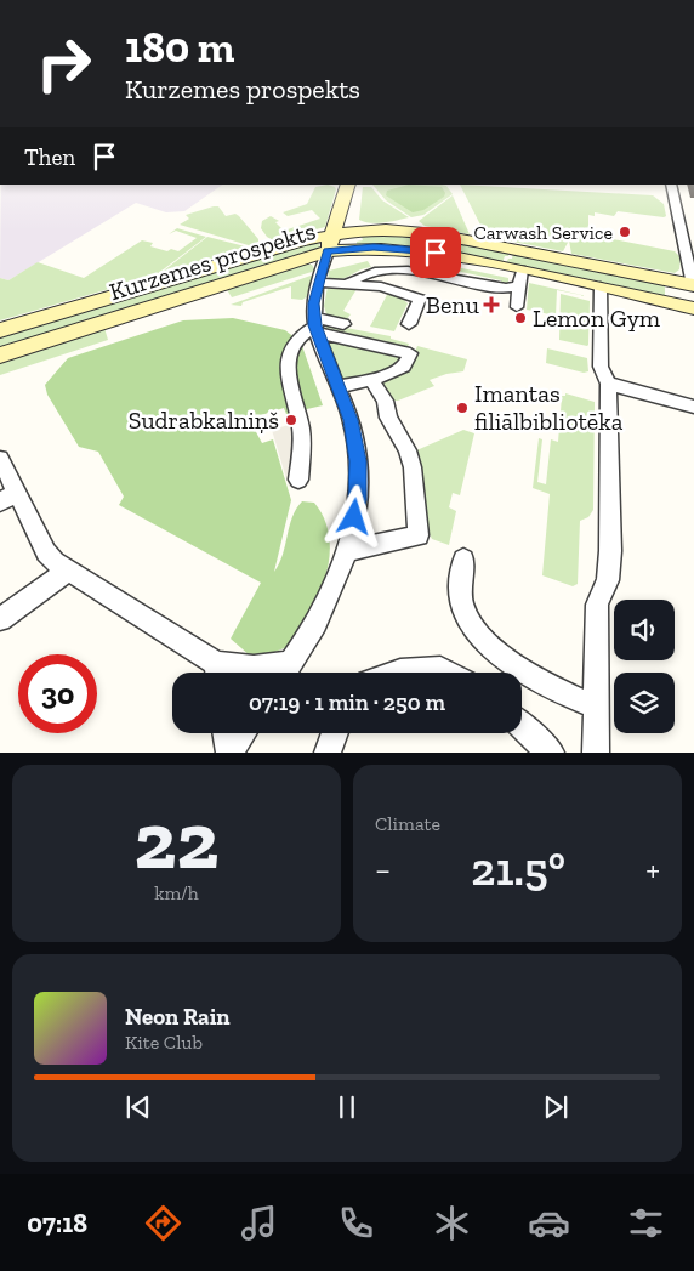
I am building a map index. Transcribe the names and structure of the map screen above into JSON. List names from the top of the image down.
{
  "streets": {
    "main road": ["Kurzemes prospekts"]
  },
  "places": {
    "other": [
      "Carwash Service",
      "Lemon Gym",
      "Imantas filiālbibliotēka",
      "Sudrabkalniņš"
    ],
    "health": ["Benu"]
  },
  "page": {
    "turn": ["180 m", "Kurzemes prospekts"],
    "then": "Then",
    "limit": "30",
    "trip": "07:19 · 1 min · 250 m",
    "tile": [
      ["22", "km/h"],
      "Climate"
    ],
    "heat": ["−", "21.5°", "+"],
    "song": ["Neon Rain", "Kite Club"],
    "tabs": "07:18"
  }
}
